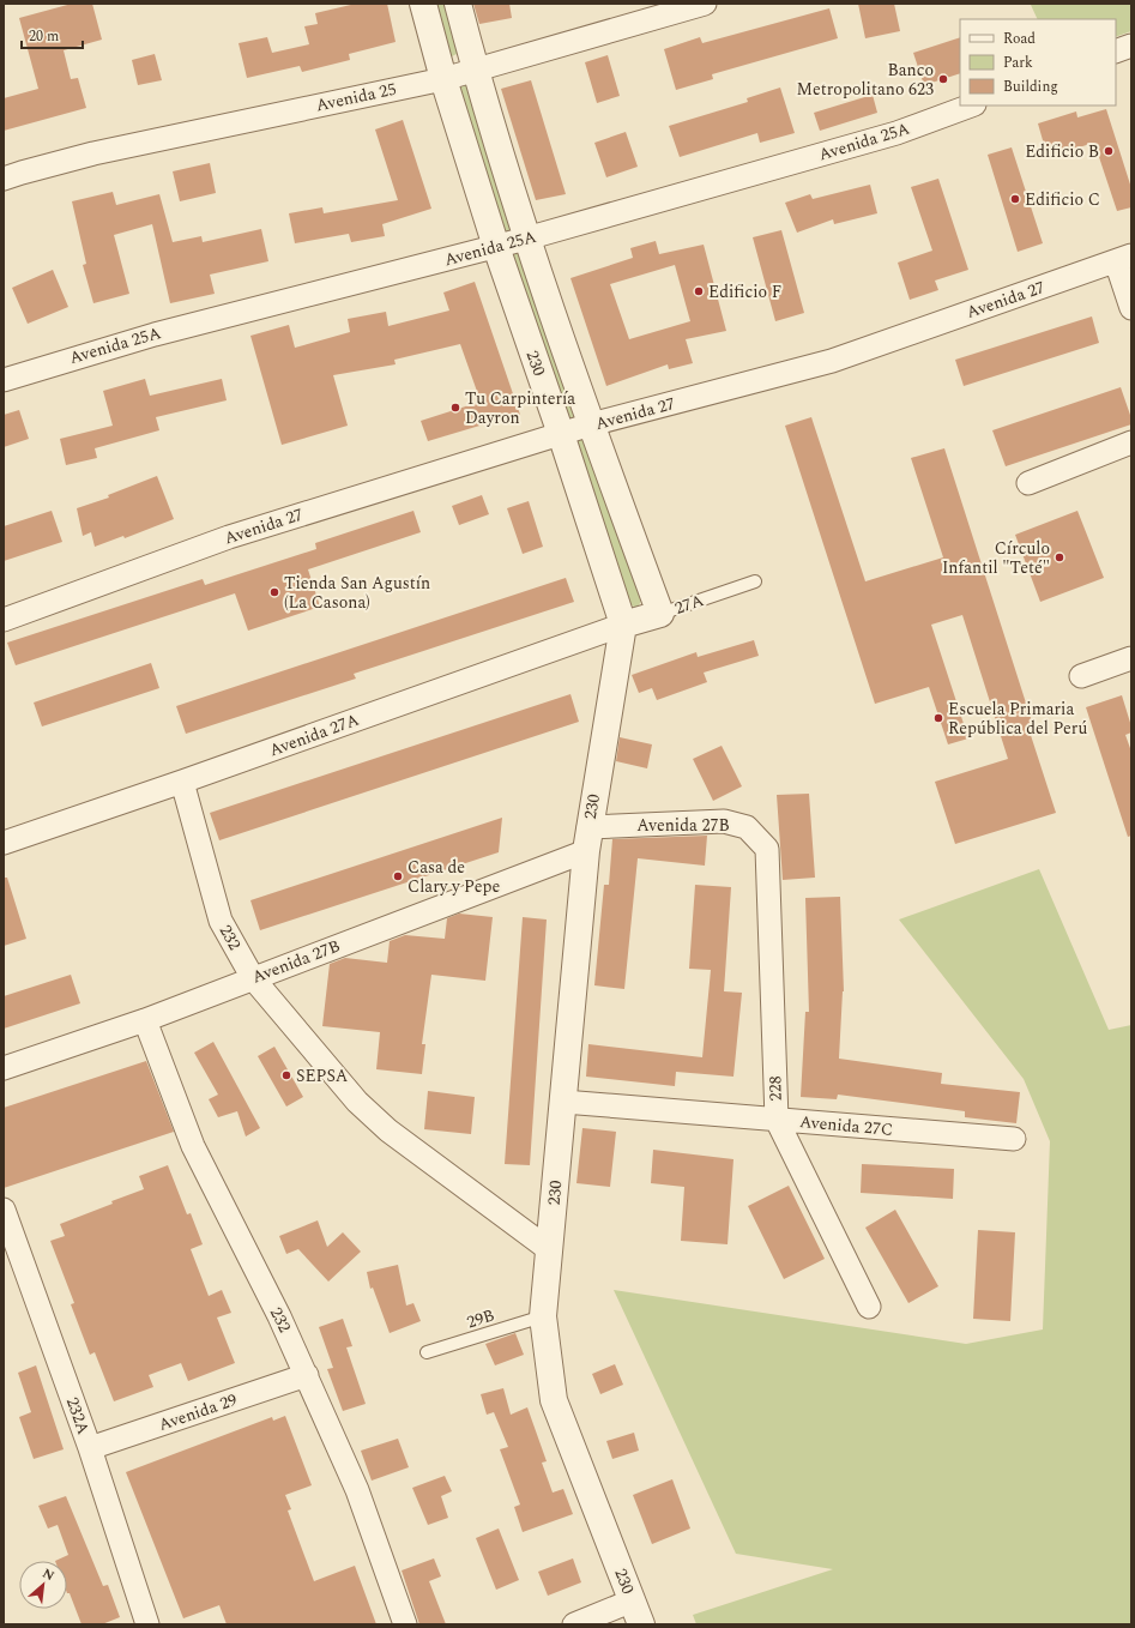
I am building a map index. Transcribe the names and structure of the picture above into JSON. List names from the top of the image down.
{
  "streets": {
    "street": [
      "Avenida 25",
      "Avenida 25A",
      "Avenida 27",
      "230",
      "27A",
      "Avenida 27A",
      "Avenida 27B",
      "232",
      "228",
      "Avenida 27C",
      "Avenida 29",
      "232A"
    ],
    "lane": ["29B"]
  },
  "crossings": [
    ["Avenida 25", "230"],
    ["Avenida 25A", "230"],
    ["Avenida 27", "230"],
    ["230", "27A"],
    ["230", "Avenida 27A"],
    ["230", "Avenida 27B"],
    ["230", "232"],
    ["230", "Avenida 27C"],
    ["230", "29B"],
    ["27A", "Avenida 27A"],
    ["Avenida 27A", "232"],
    ["Avenida 27B", "232"],
    ["Avenida 27B", "228"],
    ["232", "Avenida 29"],
    ["228", "Avenida 27C"],
    ["Avenida 29", "232A"]
  ],
  "places": [
    "Banco Metropolitano 623",
    "Edificio B",
    "Edificio C",
    "Edificio F",
    "Tu Carpintería Dayron",
    "Círculo Infantil \"Teté\"",
    "Tienda San Agustín (La Casona)",
    "Escuela Primaria República del Perú",
    "Casa de Clary y Pepe",
    "SEPSA"
  ],
  "legend": ["Road", "Park", "Building"],
  "scale_bar": "20 m",
  "north": "top right"
}
